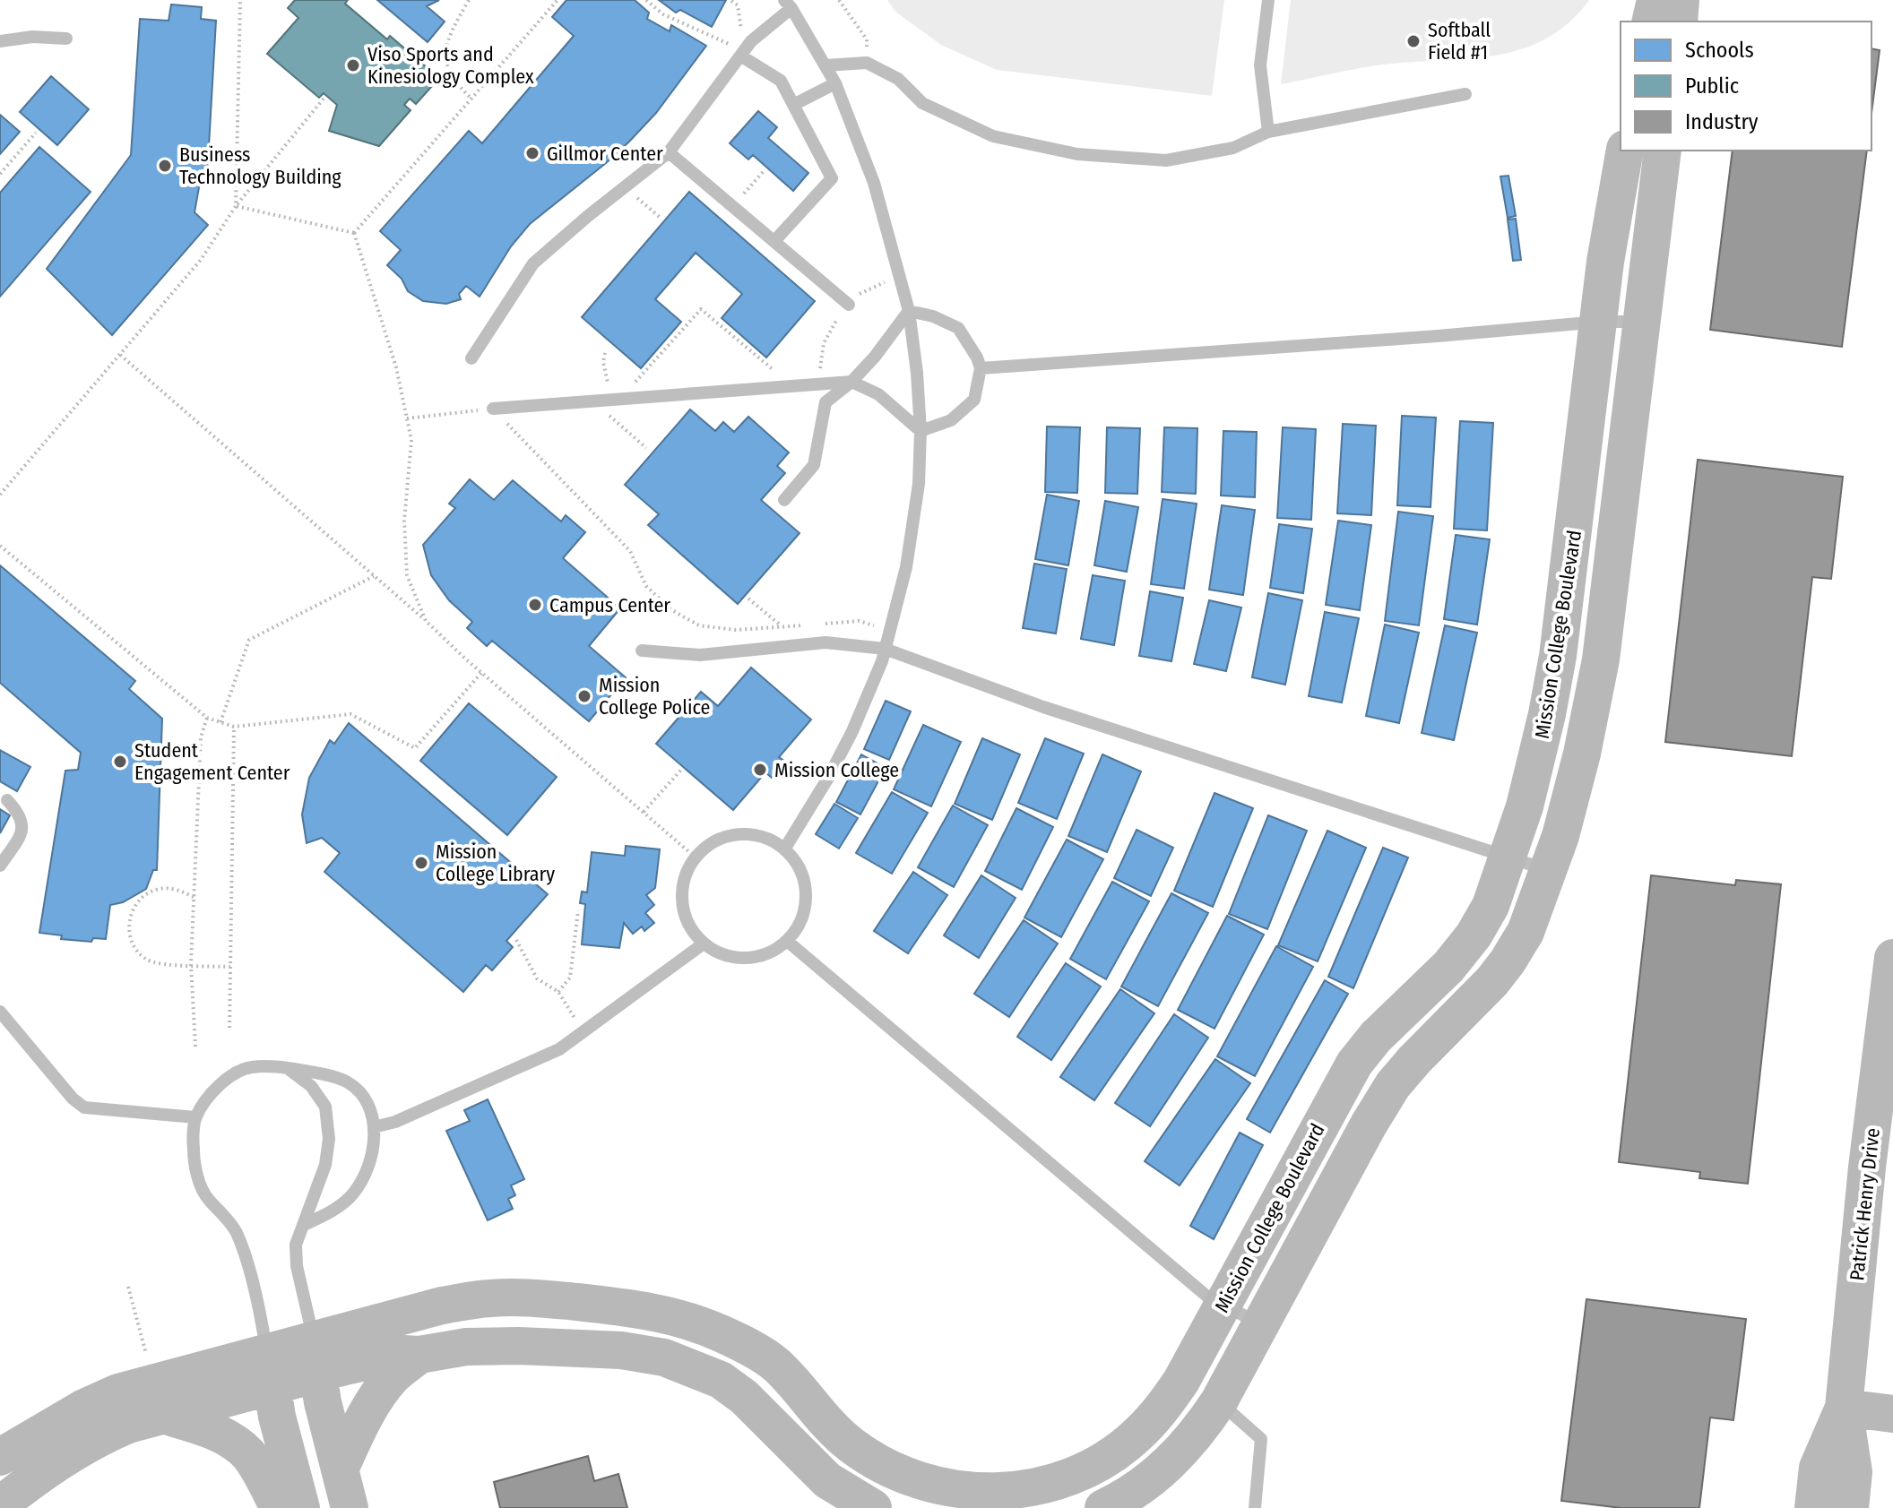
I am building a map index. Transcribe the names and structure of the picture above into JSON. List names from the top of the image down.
{
  "streets": {
    "street": ["Mission College Boulevard", "Patrick Henry Drive"]
  },
  "places": [
    "Softball Field #1",
    "Viso Sports and Kinesiology Complex",
    "Gillmor Center",
    "Business Technology Building",
    "Campus Center",
    "Mission College Police",
    "Student Engagement Center",
    "Mission College",
    "Mission College Library"
  ],
  "legend": ["Schools", "Public", "Industry"]
}
